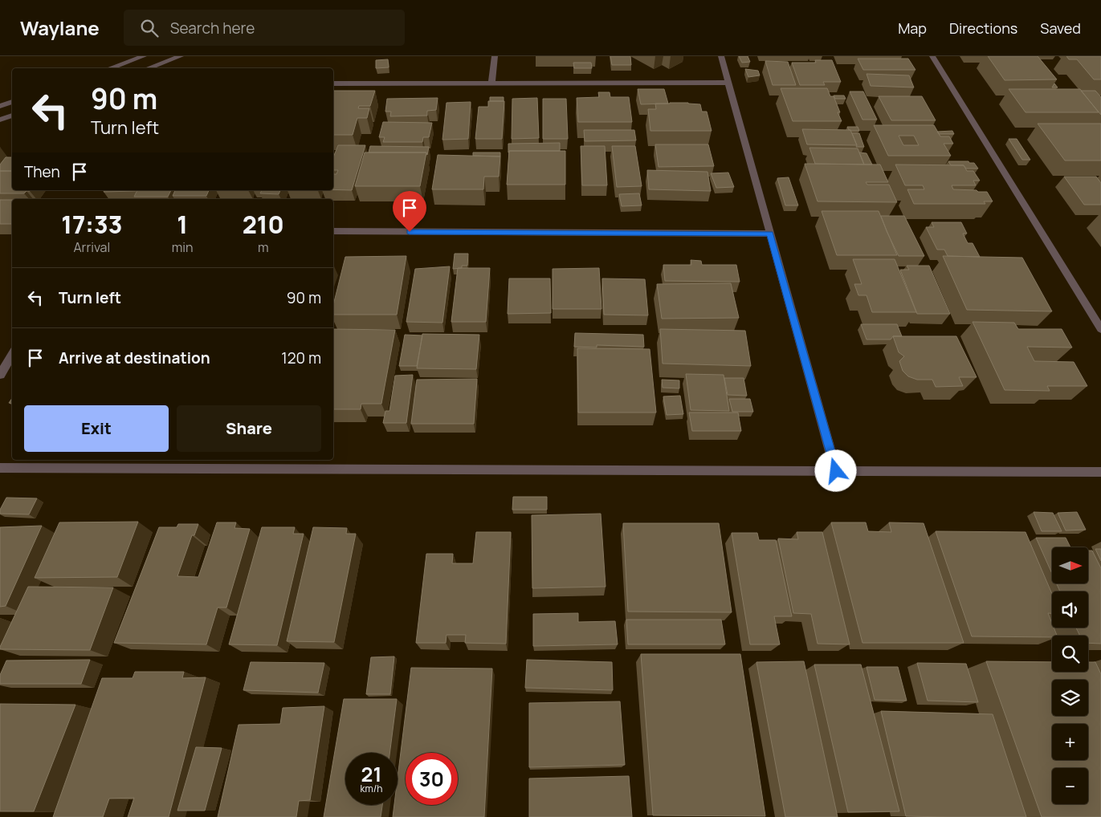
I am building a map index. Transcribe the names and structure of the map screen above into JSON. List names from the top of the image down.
{
  "north": "right",
  "page": {
    "header": "Waylane",
    "search": "Search here",
    "nav": ["Map", "Directions", "Saved"],
    "turn": ["90 m", "Turn left"],
    "then": "Then",
    "eta": [
      "17:33",
      "Arrival",
      "1",
      "min",
      "210",
      "m"
    ],
    "list": [
      {
        "name": "Turn left",
        "value": "90 m"
      },
      {
        "name": "Arrive at destination",
        "value": "120 m"
      }
    ],
    "buttons": ["Exit", "Share"],
    "map_buttons": ["+", "−"],
    "speed": "21 km/h",
    "limit": "30"
  }
}
